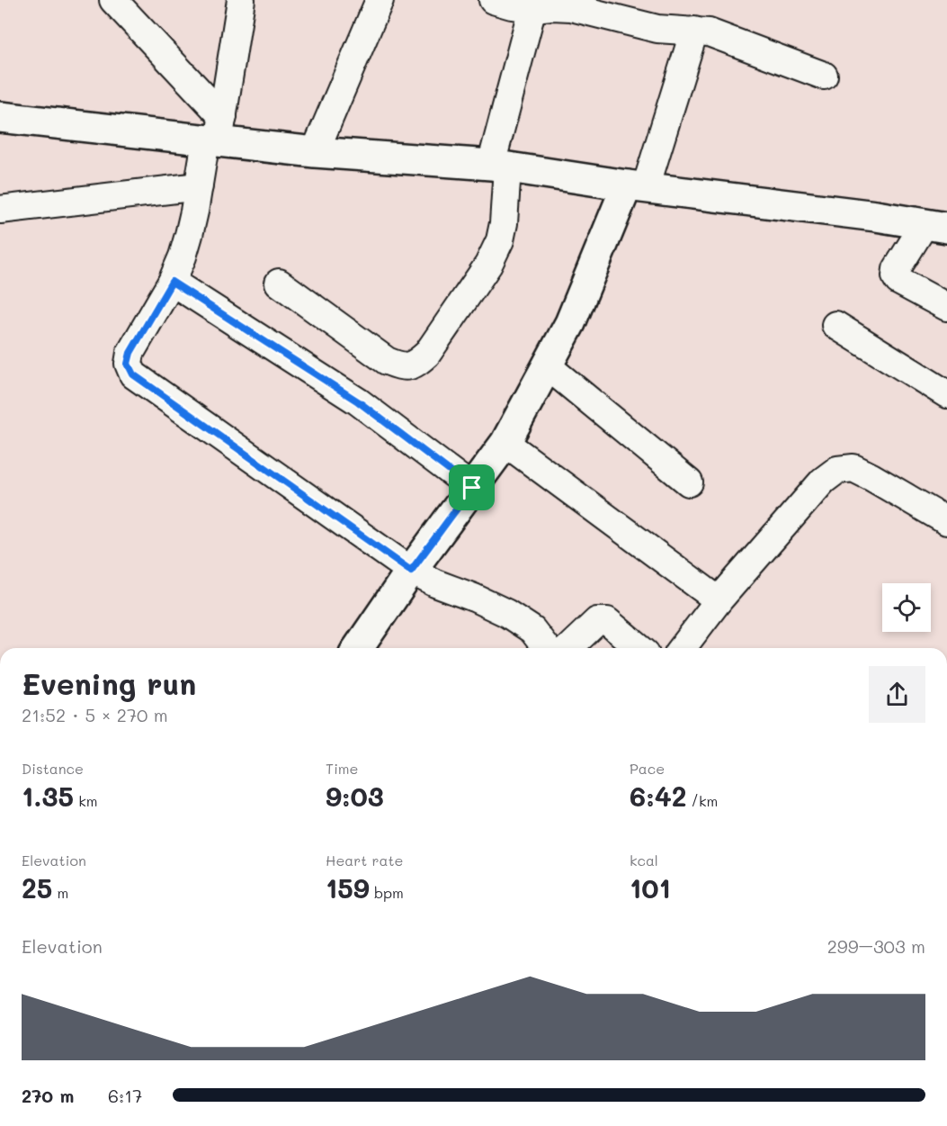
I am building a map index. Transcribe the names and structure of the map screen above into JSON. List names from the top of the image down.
{
  "page": {
    "heading": ["Evening run", "21:52 · 5 × 270 m"],
    "stats": [
      ["Distance", "1.35 km"],
      ["Time", "9:03"],
      ["Pace", "6:42 /km"],
      ["Elevation", "25 m"],
      ["Heart rate", "159 bpm"],
      ["kcal", "101"]
    ],
    "chart": ["Elevation", "299–303 m"],
    "list": [
      {
        "name": "270 m",
        "note": "6:17"
      }
    ]
  }
}
